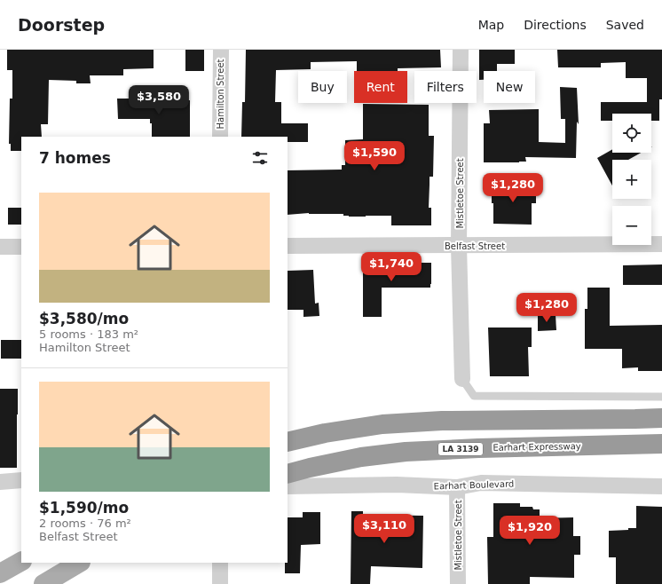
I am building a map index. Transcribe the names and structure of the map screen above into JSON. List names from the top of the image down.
{
  "streets": {
    "highway": ["Earhart Expressway", "LA 3139"],
    "street": [
      "Hamilton Street",
      "Mistletoe Street",
      "Belfast Street",
      "Earhart Boulevard"
    ]
  },
  "crossings": [
    ["Mistletoe Street", "Belfast Street"],
    ["Mistletoe Street", "Earhart Boulevard"]
  ],
  "page": {
    "header": "Doorstep",
    "nav": ["Map", "Directions", "Saved"],
    "chip": [
      "Buy",
      "Rent",
      "Filters",
      "New"
    ],
    "price": [
      "$3,580",
      "$1,590",
      "$1,280",
      "$1,740",
      "$1,280",
      "$3,110",
      "$1,920"
    ],
    "map_buttons": ["+", "−"],
    "heading": "7 homes",
    "list": [
      {
        "name": "$3,580/mo",
        "note": "5 rooms · 183 m² · Hamilton Street"
      },
      {
        "name": "$1,590/mo",
        "note": "2 rooms · 76 m² · Belfast Street"
      }
    ]
  }
}
